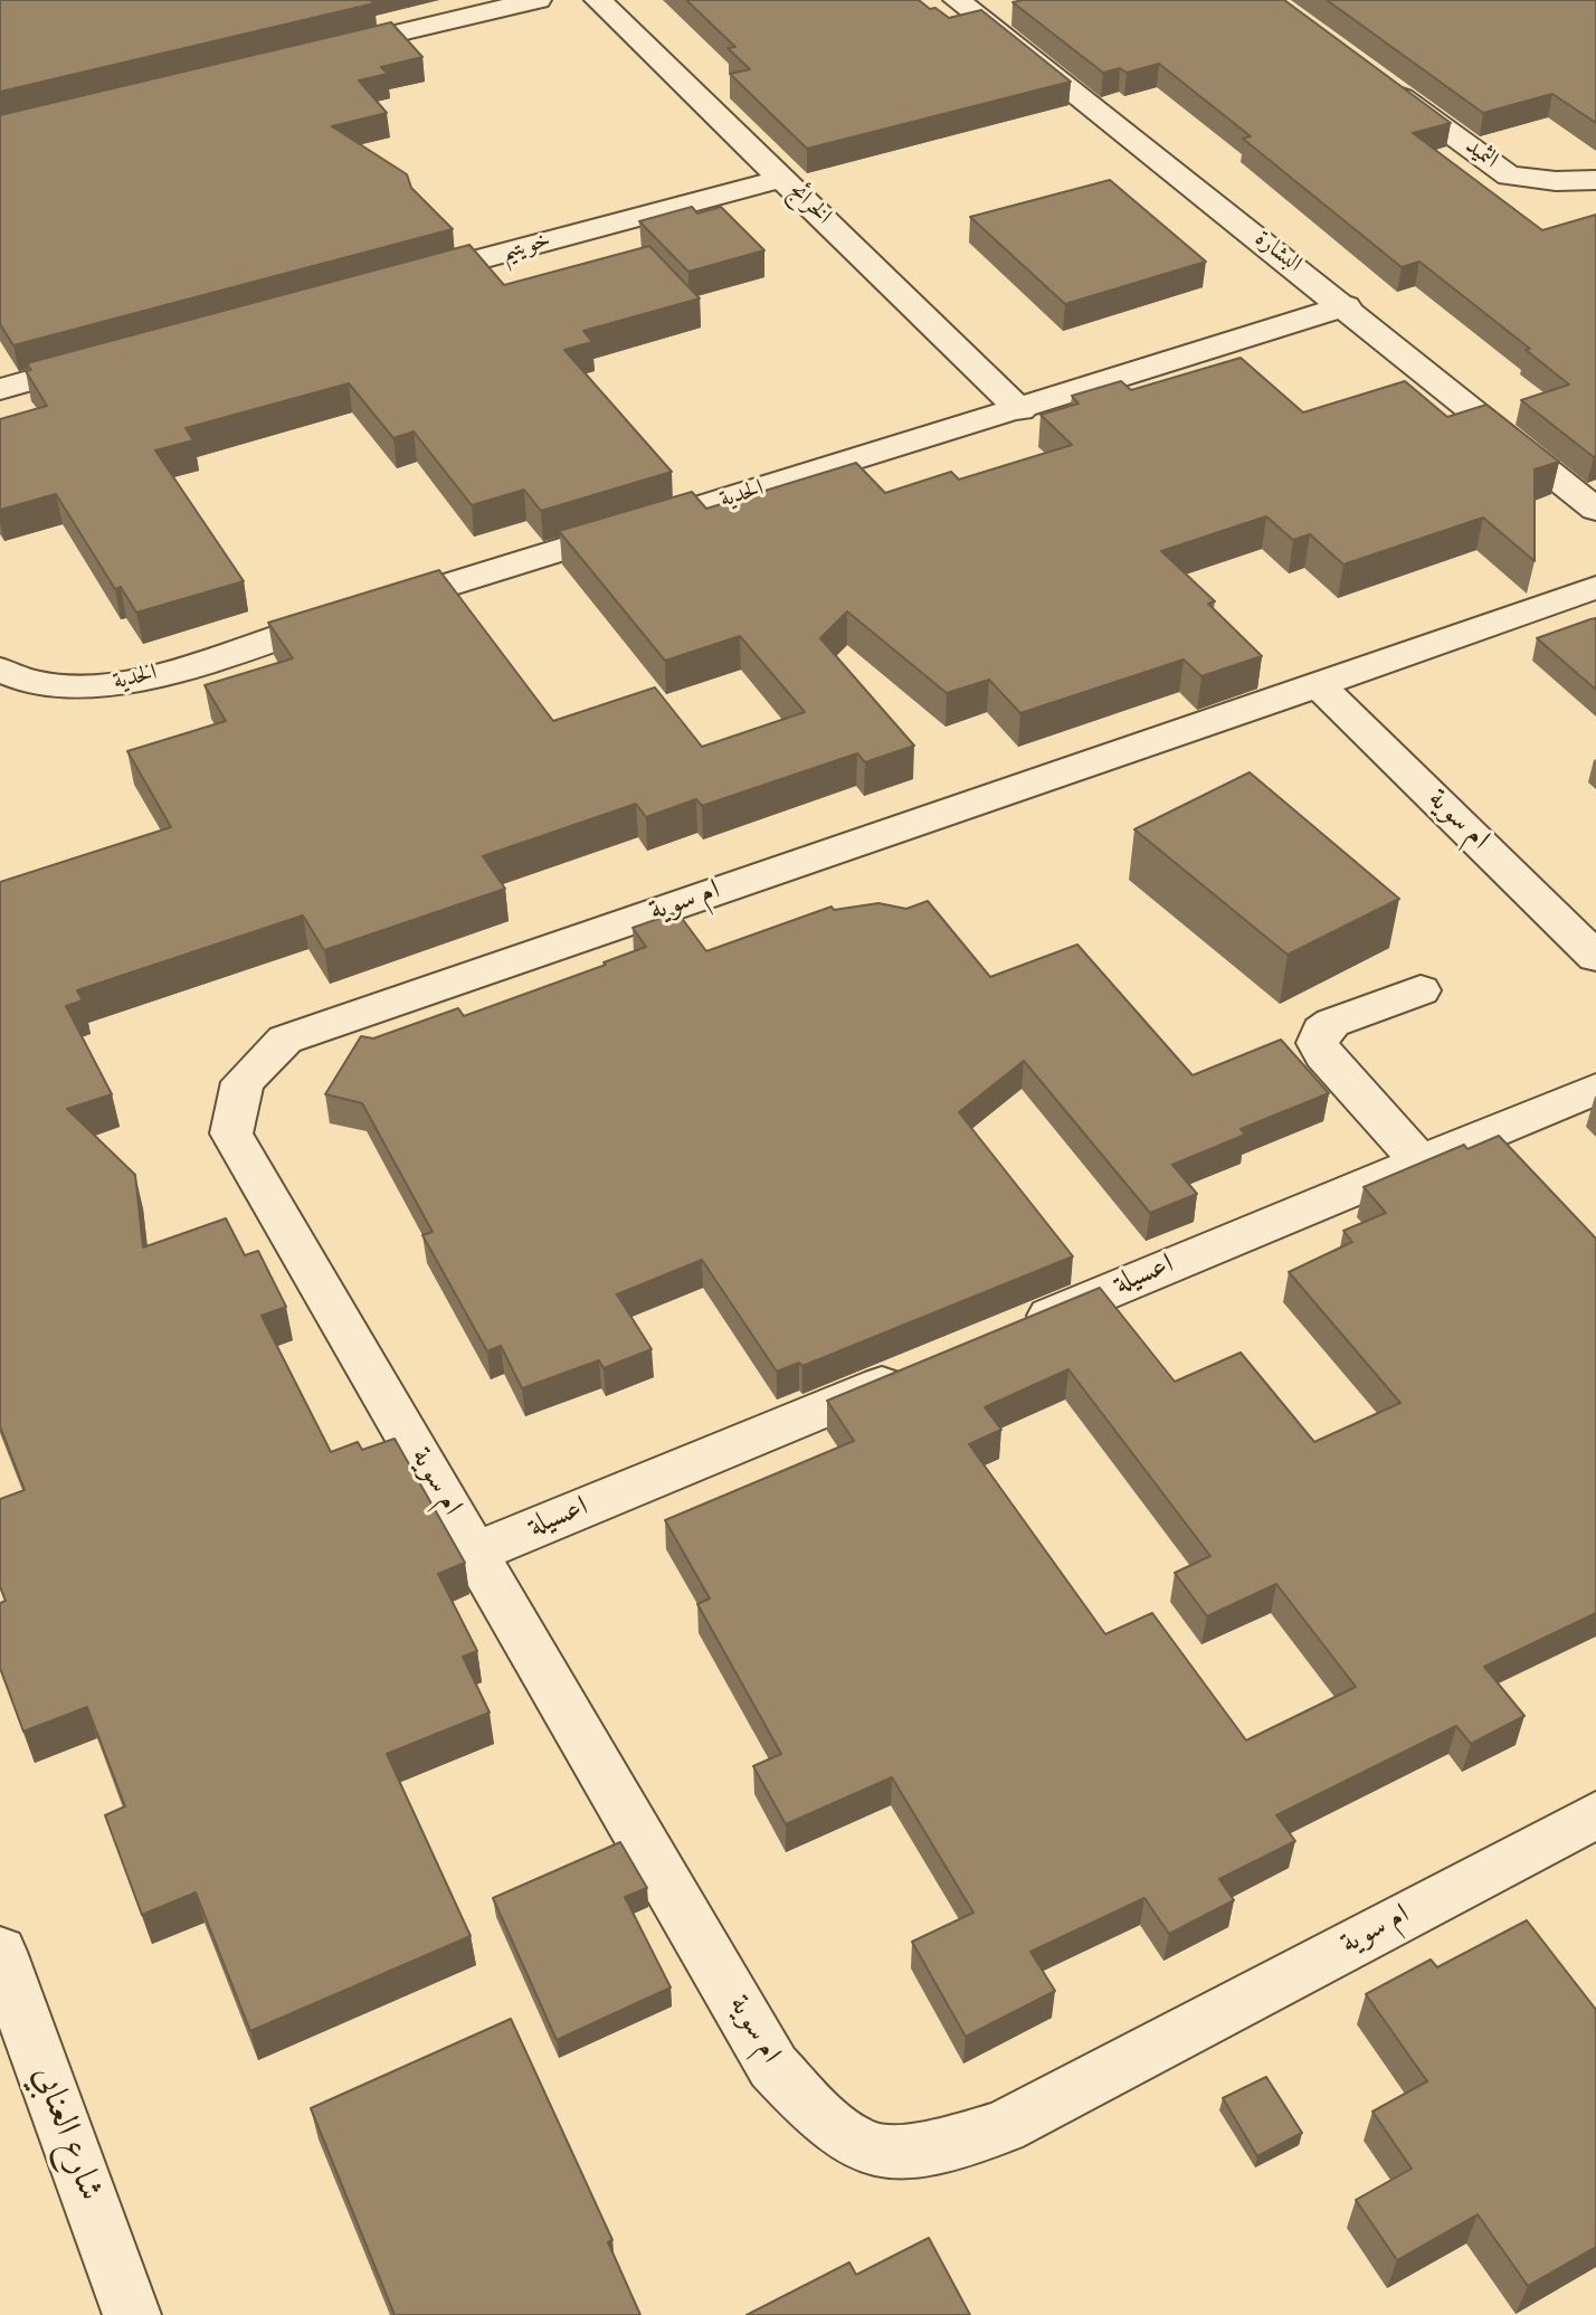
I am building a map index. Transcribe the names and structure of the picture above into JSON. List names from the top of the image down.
{
  "streets": {
    "street": [
      "الثميد",
      "الخرائج",
      "خويتيم",
      "البشارة",
      "الحدية",
      "ام سوية",
      "اعسيلة",
      "شارع العنابي"
    ]
  },
  "crossings": [
    ["الخرائج", "خويتيم"],
    ["الخرائج", "الحدية"],
    ["البشارة", "الحدية"],
    ["ام سوية", "اعسيلة"]
  ]
}
